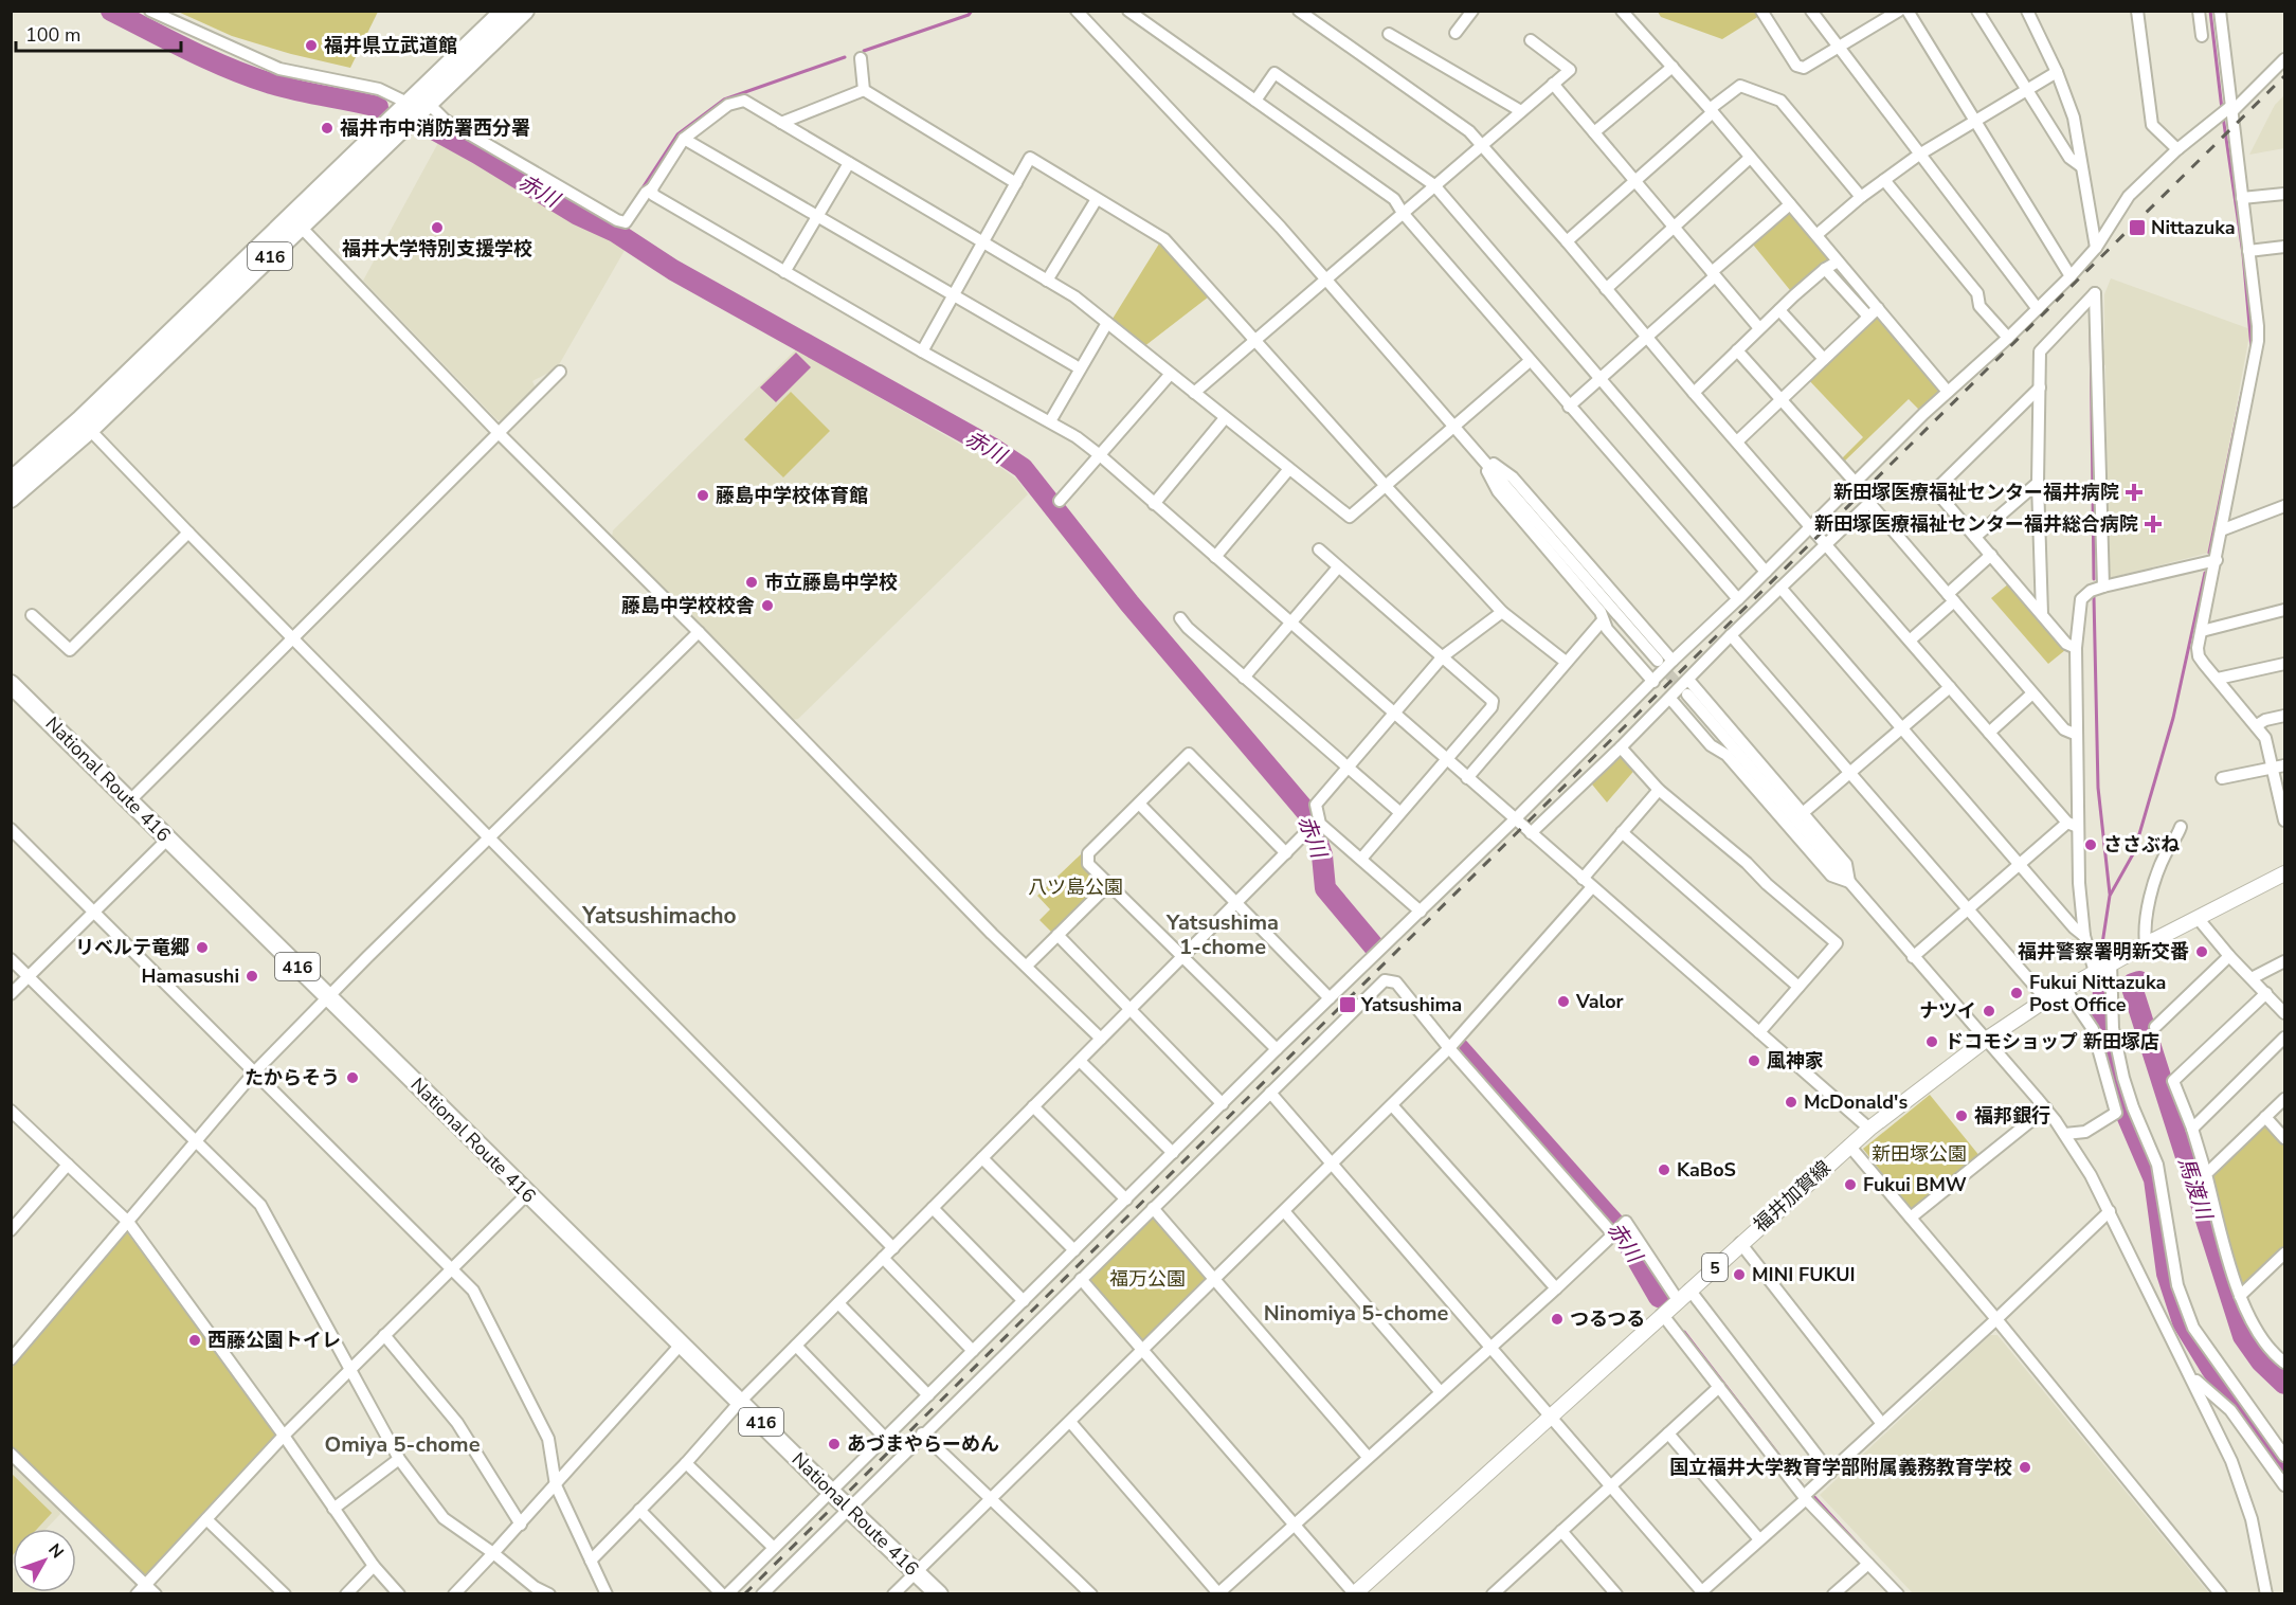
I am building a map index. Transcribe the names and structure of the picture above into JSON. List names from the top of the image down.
{
  "streets": {
    "highway": ["416", "National Route 416"],
    "main road": ["福井加賀線", "5"]
  },
  "districts": [
    "Yatsushimacho",
    "Yatsushima 1-chome",
    "Ninomiya 5-chome",
    "Omiya 5-chome"
  ],
  "water": ["赤川", "馬渡川"],
  "parks": ["八ツ島公園", "新田塚公園", "福万公園"],
  "places": {
    "other": [
      "福井県立武道館",
      "福井市中消防署西分署",
      "福井大学特別支援学校",
      "藤島中学校体育館",
      "市立藤島中学校",
      "藤島中学校校舎",
      "ささぶね",
      "リベルテ竜郷",
      "福井警察署明新交番",
      "Hamasushi",
      "Fukui Nittazuka Post Office",
      "Valor",
      "ナツイ",
      "ドコモショップ 新田塚店",
      "風神家",
      "たからそう",
      "McDonald's",
      "福邦銀行",
      "KaBoS",
      "Fukui BMW",
      "MINI FUKUI",
      "つるつる",
      "西藤公園トイレ",
      "あづまやらーめん",
      "国立福井大学教育学部附属義務教育学校"
    ],
    "transit": ["Nittazuka", "Yatsushima"],
    "health": ["新田塚医療福祉センター福井病院", "新田塚医療福祉センター福井総合病院"]
  },
  "scale_bar": "100 m",
  "north": "top right"
}
